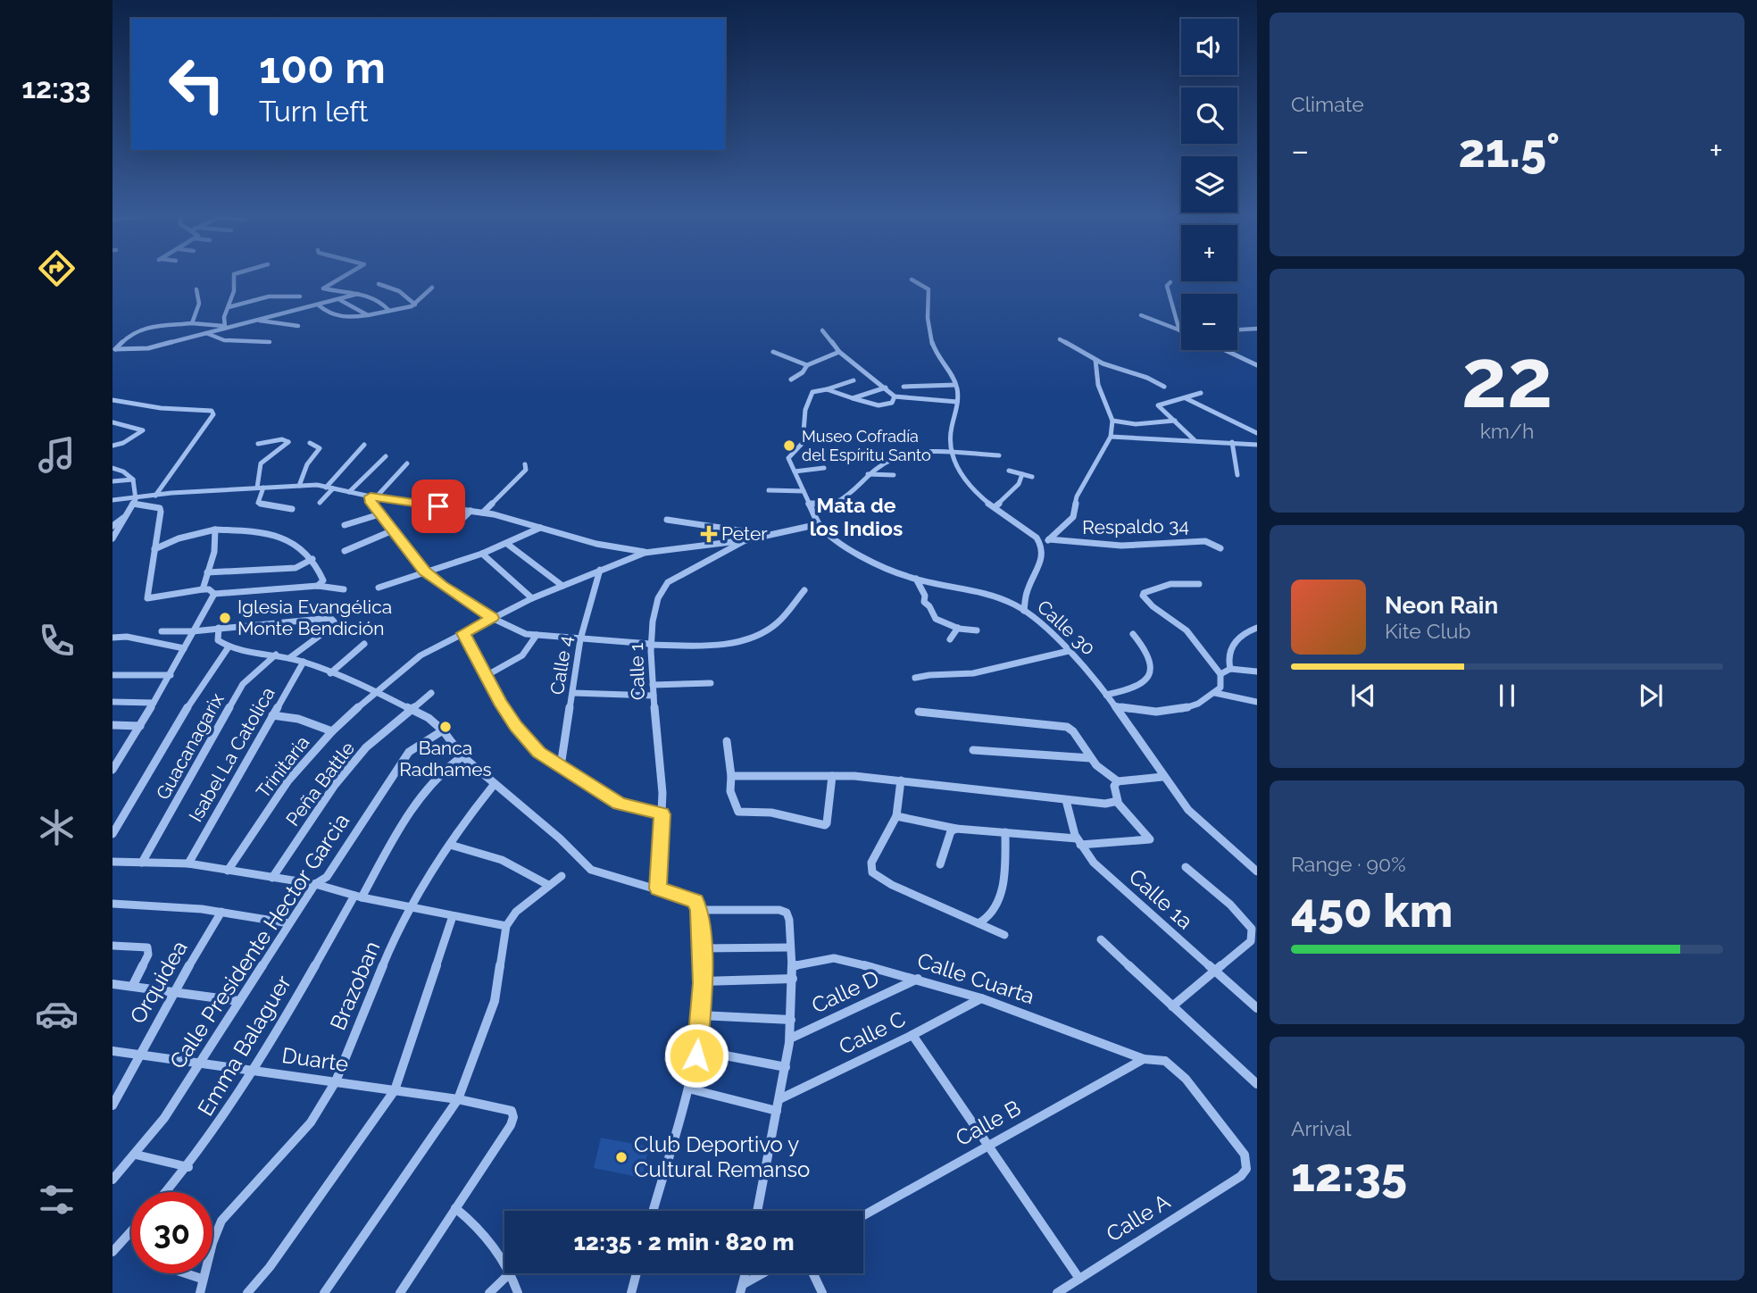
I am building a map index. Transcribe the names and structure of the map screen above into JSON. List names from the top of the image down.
{
  "streets": {
    "street": [
      "Respaldo 34",
      "Calle 30",
      "Calle 4",
      "Calle 1",
      "Guacanagarix",
      "Isabel La Catolica",
      "Trinitaria",
      "Peña Battle",
      "Calle 1a",
      "Calle Presidente Hector Garcia",
      "Calle Cuarta",
      "Orquidea",
      "Brazoban",
      "Calle D",
      "Calle C",
      "Emma Balaguer",
      "Duarte",
      "Calle B",
      "Calle A"
    ]
  },
  "crossings": [
    ["Calle 30", "Calle 1"],
    ["Calle 4", "Trinitaria"],
    ["Calle Presidente Hector Garcia", "Duarte"],
    ["Calle Cuarta", "Calle D"],
    ["Calle Cuarta", "Calle C"],
    ["Calle Cuarta", "Calle B"],
    ["Calle Cuarta", "Calle A"],
    ["Orquidea", "Duarte"],
    ["Brazoban", "Duarte"],
    ["Emma Balaguer", "Duarte"]
  ],
  "districts": ["Mata de los Indios"],
  "places": {
    "other": [
      "Museo Cofradía del Espíritu Santo",
      "Iglesia Evangélica Monte Bendición",
      "Banca Radhames",
      "Club Deportivo y Cultural Remanso"
    ],
    "health": ["Peter"]
  },
  "page": {
    "tabs": "12:33",
    "tile": [
      "Climate",
      ["22", "km/h"],
      ["Range · 90%", "450 km"],
      ["Arrival", "12:35"]
    ],
    "map_buttons": ["+", "−"],
    "turn": ["100 m", "Turn left"],
    "heat": ["−", "21.5°", "+"],
    "song": ["Neon Rain", "Kite Club"],
    "limit": "30",
    "trip": "12:35 · 2 min · 820 m"
  }
}
